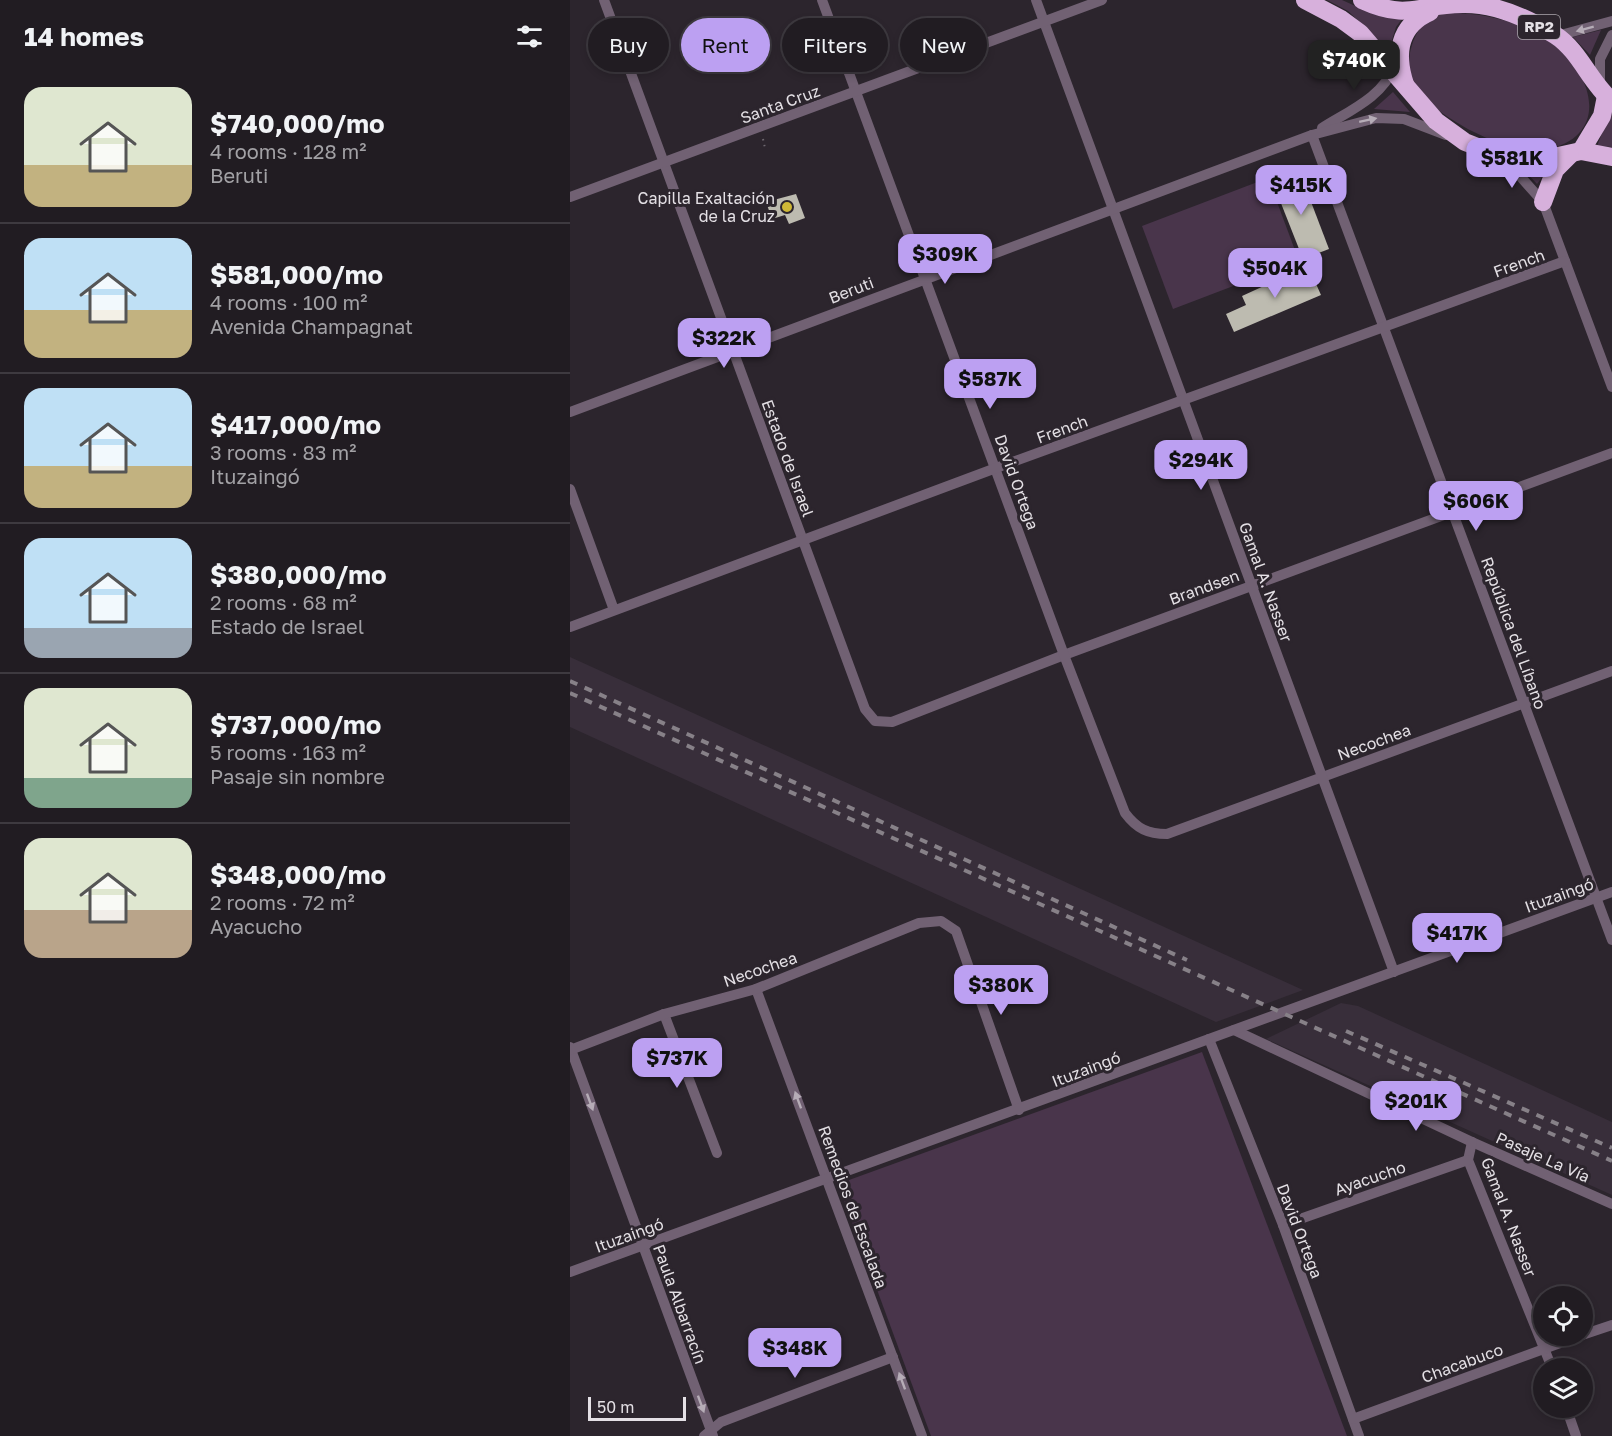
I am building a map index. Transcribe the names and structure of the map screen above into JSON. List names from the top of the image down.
{
  "streets": {
    "highway": ["RP2"],
    "street": [
      "Santa Cruz",
      "French",
      "Beruti",
      "Estado de Israel",
      "David Ortega",
      "Gamal A. Nasser",
      "Brandsen",
      "República del Líbano",
      "Necochea",
      "Ituzaingó",
      "Pasaje La Vía",
      "Ayacucho",
      "Remedios de Escalada",
      "Paula Albarracín",
      "Chacabuco"
    ]
  },
  "crossings": [
    ["RP2", "Beruti"],
    ["Santa Cruz", "Estado de Israel"],
    ["Santa Cruz", "David Ortega"],
    ["Santa Cruz", "Gamal A. Nasser"],
    ["French", "Estado de Israel"],
    ["French", "David Ortega"],
    ["French", "Gamal A. Nasser"],
    ["French", "República del Líbano"],
    ["Beruti", "Estado de Israel"],
    ["Beruti", "David Ortega"],
    ["Beruti", "Gamal A. Nasser"],
    ["Beruti", "República del Líbano"],
    ["Estado de Israel", "Brandsen"],
    ["David Ortega", "Brandsen"],
    ["David Ortega", "Necochea"],
    ["David Ortega", "Ituzaingó"],
    ["David Ortega", "Ayacucho"],
    ["David Ortega", "Chacabuco"],
    ["Gamal A. Nasser", "Brandsen"],
    ["Gamal A. Nasser", "Necochea"],
    ["Gamal A. Nasser", "Ituzaingó"],
    ["Gamal A. Nasser", "Pasaje La Vía"],
    ["Gamal A. Nasser", "Ayacucho"],
    ["Gamal A. Nasser", "Chacabuco"],
    ["Brandsen", "República del Líbano"],
    ["República del Líbano", "Necochea"],
    ["República del Líbano", "Ituzaingó"],
    ["Necochea", "Ituzaingó"],
    ["Necochea", "Remedios de Escalada"],
    ["Necochea", "Paula Albarracín"],
    ["Ituzaingó", "Pasaje La Vía"],
    ["Ituzaingó", "Remedios de Escalada"],
    ["Ituzaingó", "Paula Albarracín"]
  ],
  "one_way": ["Remedios de Escalada", "Paula Albarracín"],
  "places": ["Capilla Exaltación de la Cruz"],
  "scale_bar": "50 m",
  "page": {
    "heading": "14 homes",
    "chip": [
      "Buy",
      "Rent",
      "Filters",
      "New"
    ],
    "price": [
      "$740K",
      "$581K",
      "$415K",
      "$309K",
      "$504K",
      "$322K",
      "$587K",
      "$294K",
      "$606K",
      "$417K",
      "$380K",
      "$737K",
      "$201K",
      "$348K"
    ],
    "list": [
      {
        "name": "$740,000/mo",
        "note": "4 rooms · 128 m² · Beruti"
      },
      {
        "name": "$581,000/mo",
        "note": "4 rooms · 100 m² · Avenida Champagnat"
      },
      {
        "name": "$417,000/mo",
        "note": "3 rooms · 83 m² · Ituzaingó"
      },
      {
        "name": "$380,000/mo",
        "note": "2 rooms · 68 m² · Estado de Israel"
      },
      {
        "name": "$737,000/mo",
        "note": "5 rooms · 163 m² · Pasaje sin nombre"
      },
      {
        "name": "$348,000/mo",
        "note": "2 rooms · 72 m² · Ayacucho"
      }
    ],
    "scale": "50 m"
  }
}
